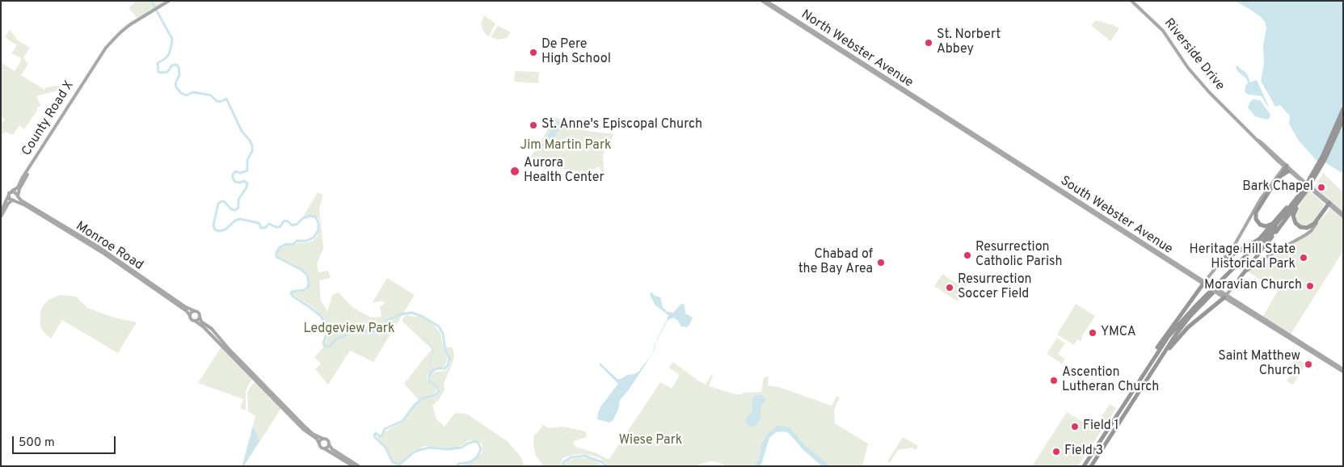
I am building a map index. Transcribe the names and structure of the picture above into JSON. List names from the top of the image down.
{
  "streets": {
    "main road": [
      "North Webster Avenue",
      "Riverside Drive",
      "County Road X",
      "South Webster Avenue",
      "Monroe Road"
    ]
  },
  "crossings": [
    ["North Webster Avenue", "South Webster Avenue"],
    ["County Road X", "Monroe Road"]
  ],
  "parks": ["Jim Martin Park", "Ledgeview Park", "Wiese Park"],
  "places": [
    "St. Norbert Abbey",
    "De Pere High School",
    "St. Anne's Episcopal Church",
    "Aurora Health Center",
    "Bark Chapel",
    "Resurrection Catholic Parish",
    "Heritage Hill State Historical Park",
    "Chabad of the Bay Area",
    "Moravian Church",
    "Resurrection Soccer Field",
    "YMCA",
    "Saint Matthew Church",
    "Ascention Lutheran Church",
    "Field 1",
    "Field 3"
  ],
  "scale_bar": "500 m"
}
